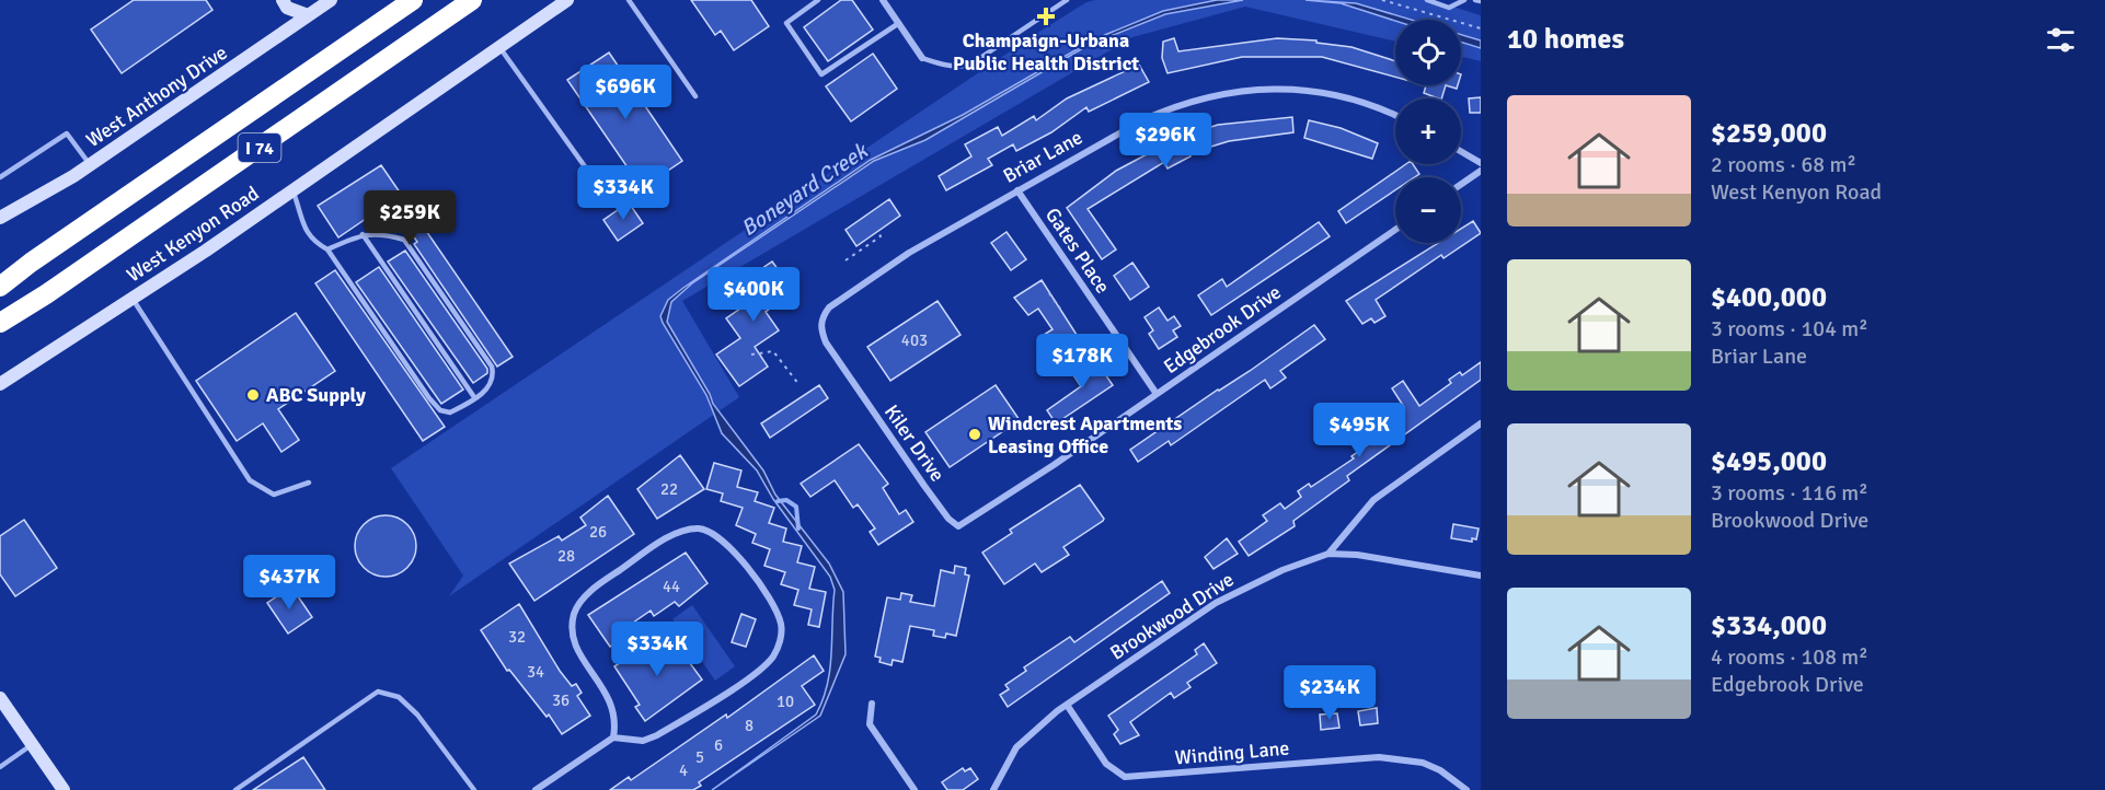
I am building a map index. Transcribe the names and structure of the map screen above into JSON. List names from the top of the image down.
{
  "streets": {
    "highway": ["I 74"],
    "street": [
      "West Anthony Drive",
      "Briar Lane",
      "West Kenyon Road",
      "Gates Place",
      "Edgebrook Drive",
      "Kiler Drive",
      "Brookwood Drive",
      "Winding Lane"
    ]
  },
  "crossings": [
    ["Briar Lane", "Gates Place"],
    ["Briar Lane", "Kiler Drive"],
    ["Gates Place", "Edgebrook Drive"],
    ["Edgebrook Drive", "Kiler Drive"],
    ["Brookwood Drive", "Winding Lane"]
  ],
  "water": ["Boneyard Creek"],
  "places": {
    "health": ["Champaign-Urbana Public Health District"],
    "other": ["ABC Supply", "Windcrest Apartments Leasing Office"]
  },
  "house_numbers": [
    "403",
    "22",
    "26",
    "28",
    "44",
    "32",
    "34",
    "36",
    "10",
    "8",
    "6",
    "5",
    "4"
  ],
  "page": {
    "heading": "10 homes",
    "map_buttons": ["+", "−"],
    "price": [
      "$696K",
      "$296K",
      "$334K",
      "$259K",
      "$400K",
      "$178K",
      "$495K",
      "$437K",
      "$334K",
      "$234K"
    ],
    "list": [
      {
        "name": "$259,000",
        "note": "2 rooms · 68 m² · West Kenyon Road"
      },
      {
        "name": "$400,000",
        "note": "3 rooms · 104 m² · Briar Lane"
      },
      {
        "name": "$495,000",
        "note": "3 rooms · 116 m² · Brookwood Drive"
      },
      {
        "name": "$334,000",
        "note": "4 rooms · 108 m² · Edgebrook Drive"
      }
    ]
  }
}
